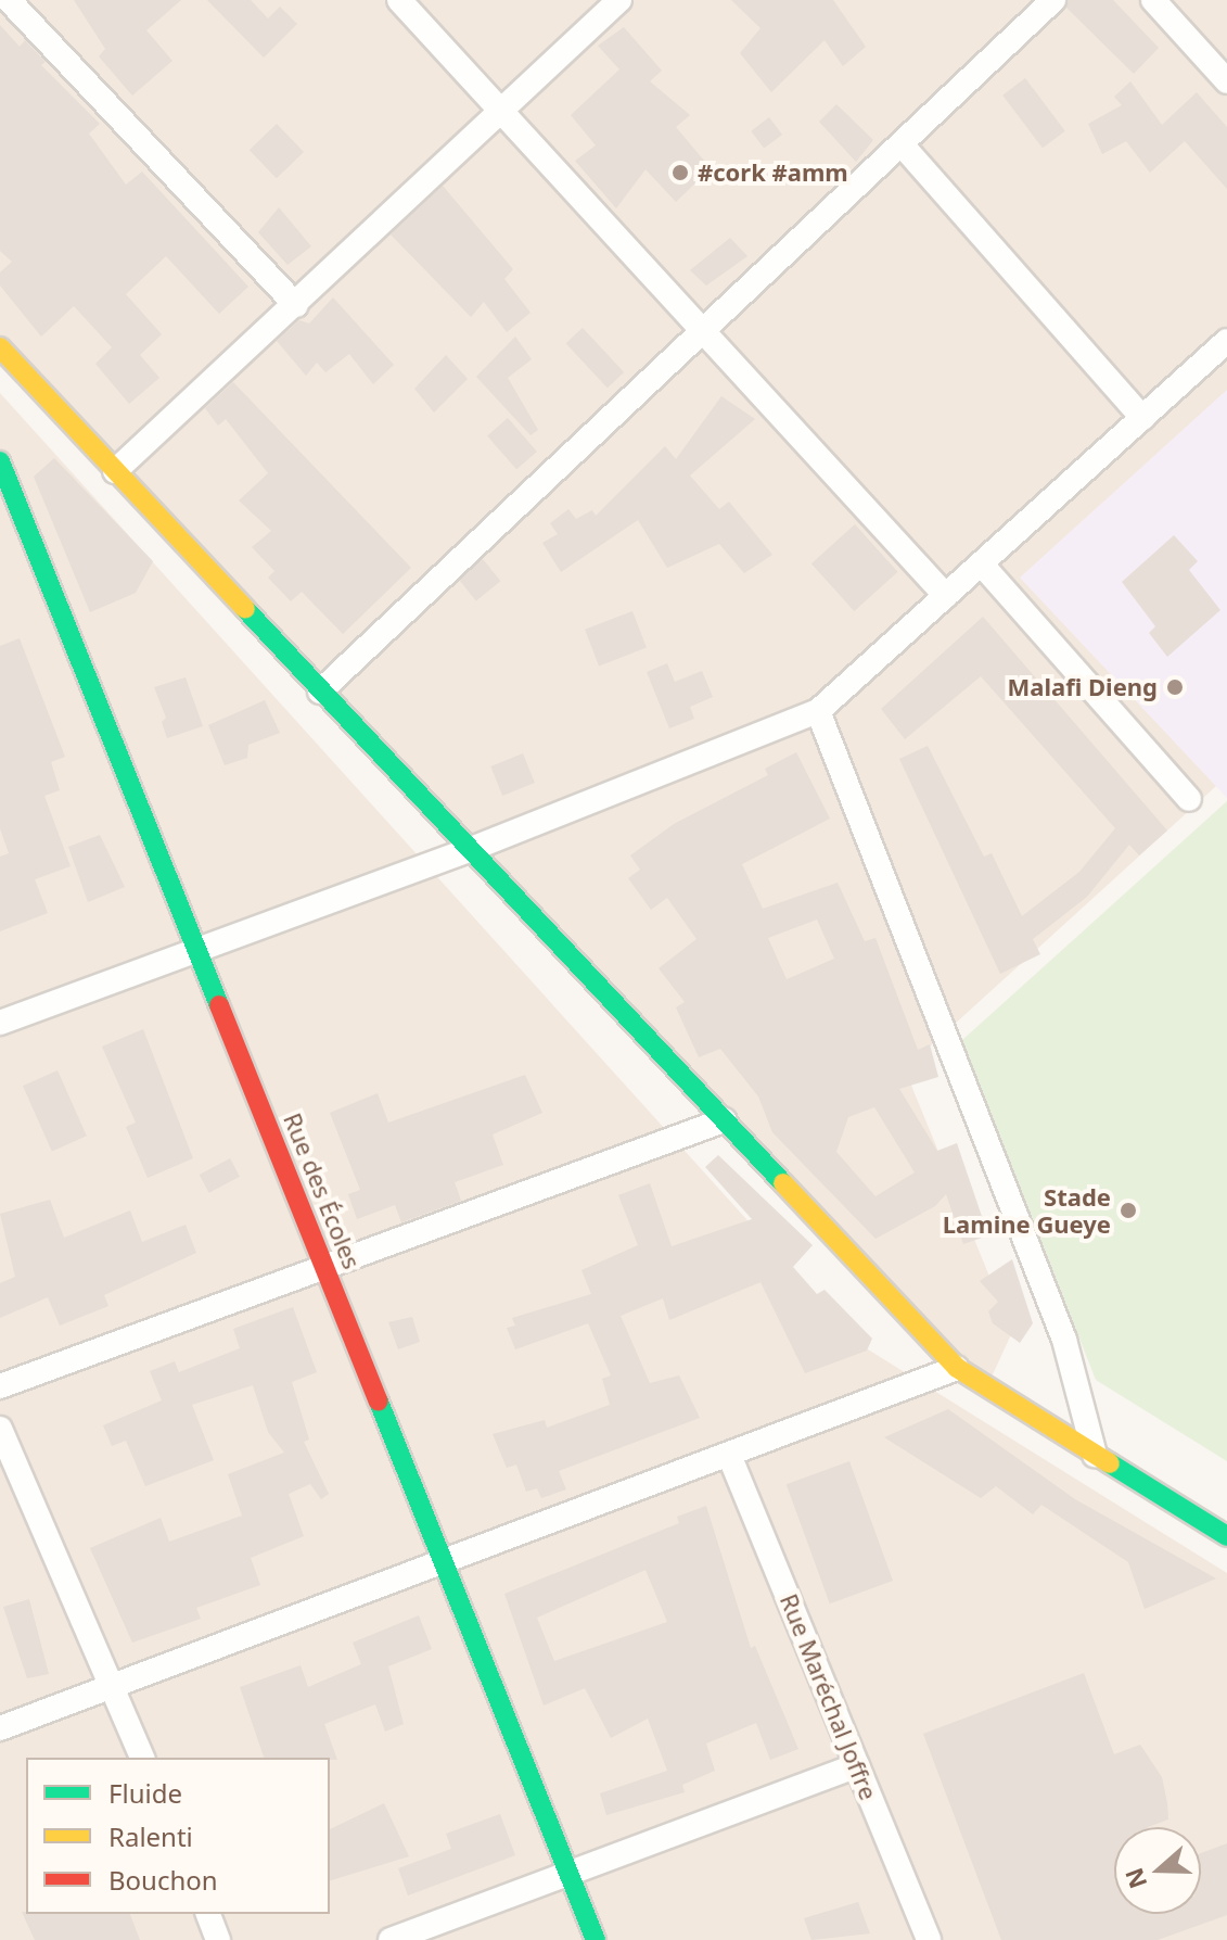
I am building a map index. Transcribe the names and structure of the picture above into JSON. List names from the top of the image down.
{
  "streets": {
    "street": ["Rue des Écoles", "Rue Maréchal Joffre"]
  },
  "places": ["#cork #amm", "Malafi Dieng", "Stade Lamine Gueye"],
  "legend": ["Fluide", "Ralenti", "Bouchon"],
  "north": "left"
}
